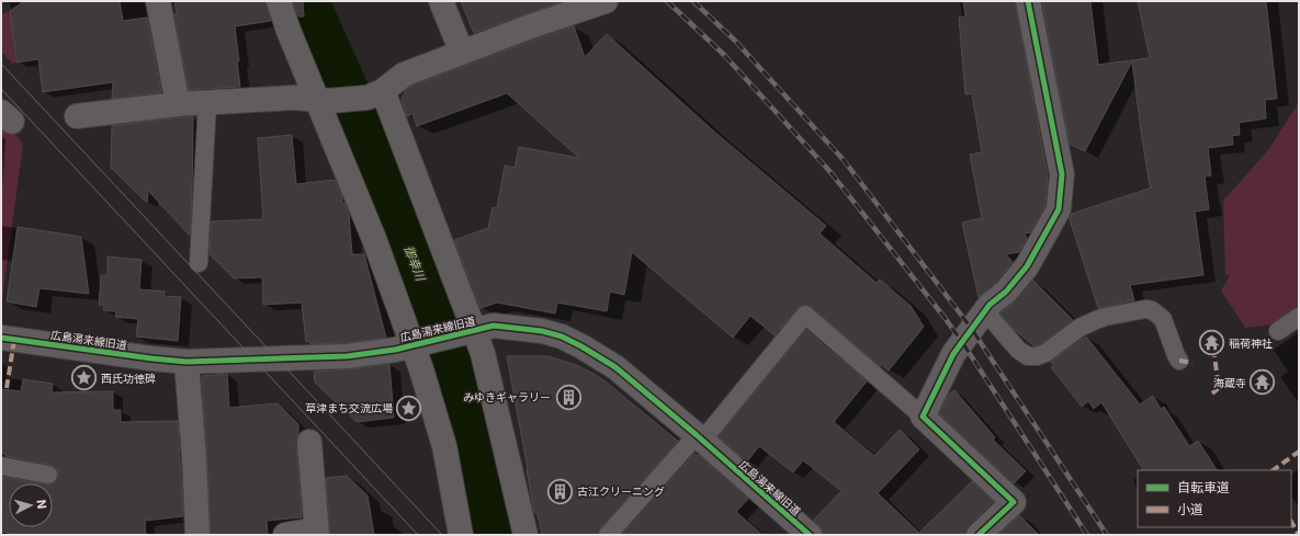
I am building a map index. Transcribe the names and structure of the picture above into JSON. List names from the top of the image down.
{
  "streets": {
    "street": ["広島湯来線旧道"]
  },
  "water": ["御幸川"],
  "places": {
    "temple": ["稲荷神社", "海蔵寺"],
    "place": ["西氏功徳碑", "草津まち交流広場"],
    "building": ["みゆきギャラリー", "古江クリーニング"]
  },
  "legend": ["自転車道", "小道"],
  "north": "right"
}
